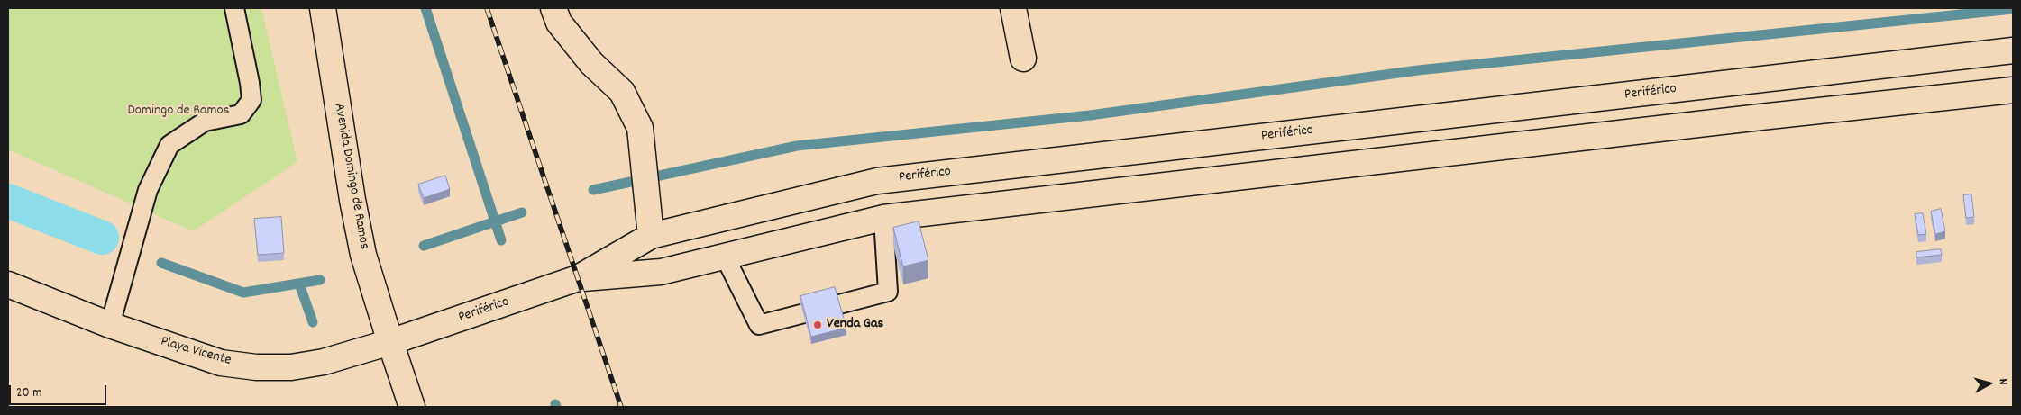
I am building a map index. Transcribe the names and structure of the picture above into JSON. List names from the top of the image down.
{
  "streets": {
    "main road": ["Periférico", "Avenida Domingo de Ramos", "Playa Vicente"]
  },
  "crossings": [
    ["Periférico", "Avenida Domingo de Ramos"],
    ["Periférico", "Playa Vicente"],
    ["Avenida Domingo de Ramos", "Playa Vicente"]
  ],
  "parks": ["Domingo de Ramos"],
  "places": ["Venda Gas"],
  "scale_bar": "20 m",
  "north": "right"
}
